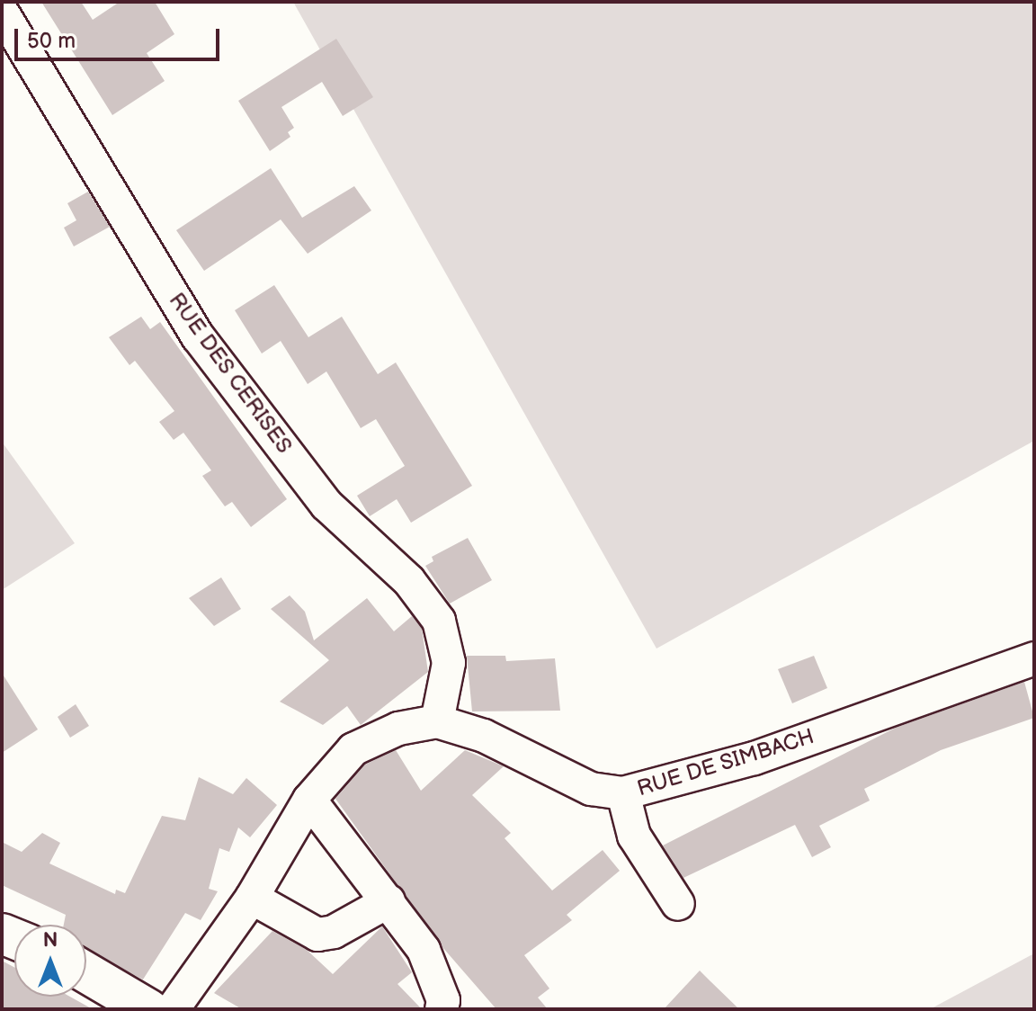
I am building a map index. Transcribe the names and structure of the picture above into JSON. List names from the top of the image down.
{
  "streets": {
    "street": ["RUE DES CERISES", "RUE DE SIMBACH"]
  },
  "crossings": [
    ["RUE DES CERISES", "RUE DE SIMBACH"]
  ],
  "scale_bar": "50 m",
  "north": "top"
}
